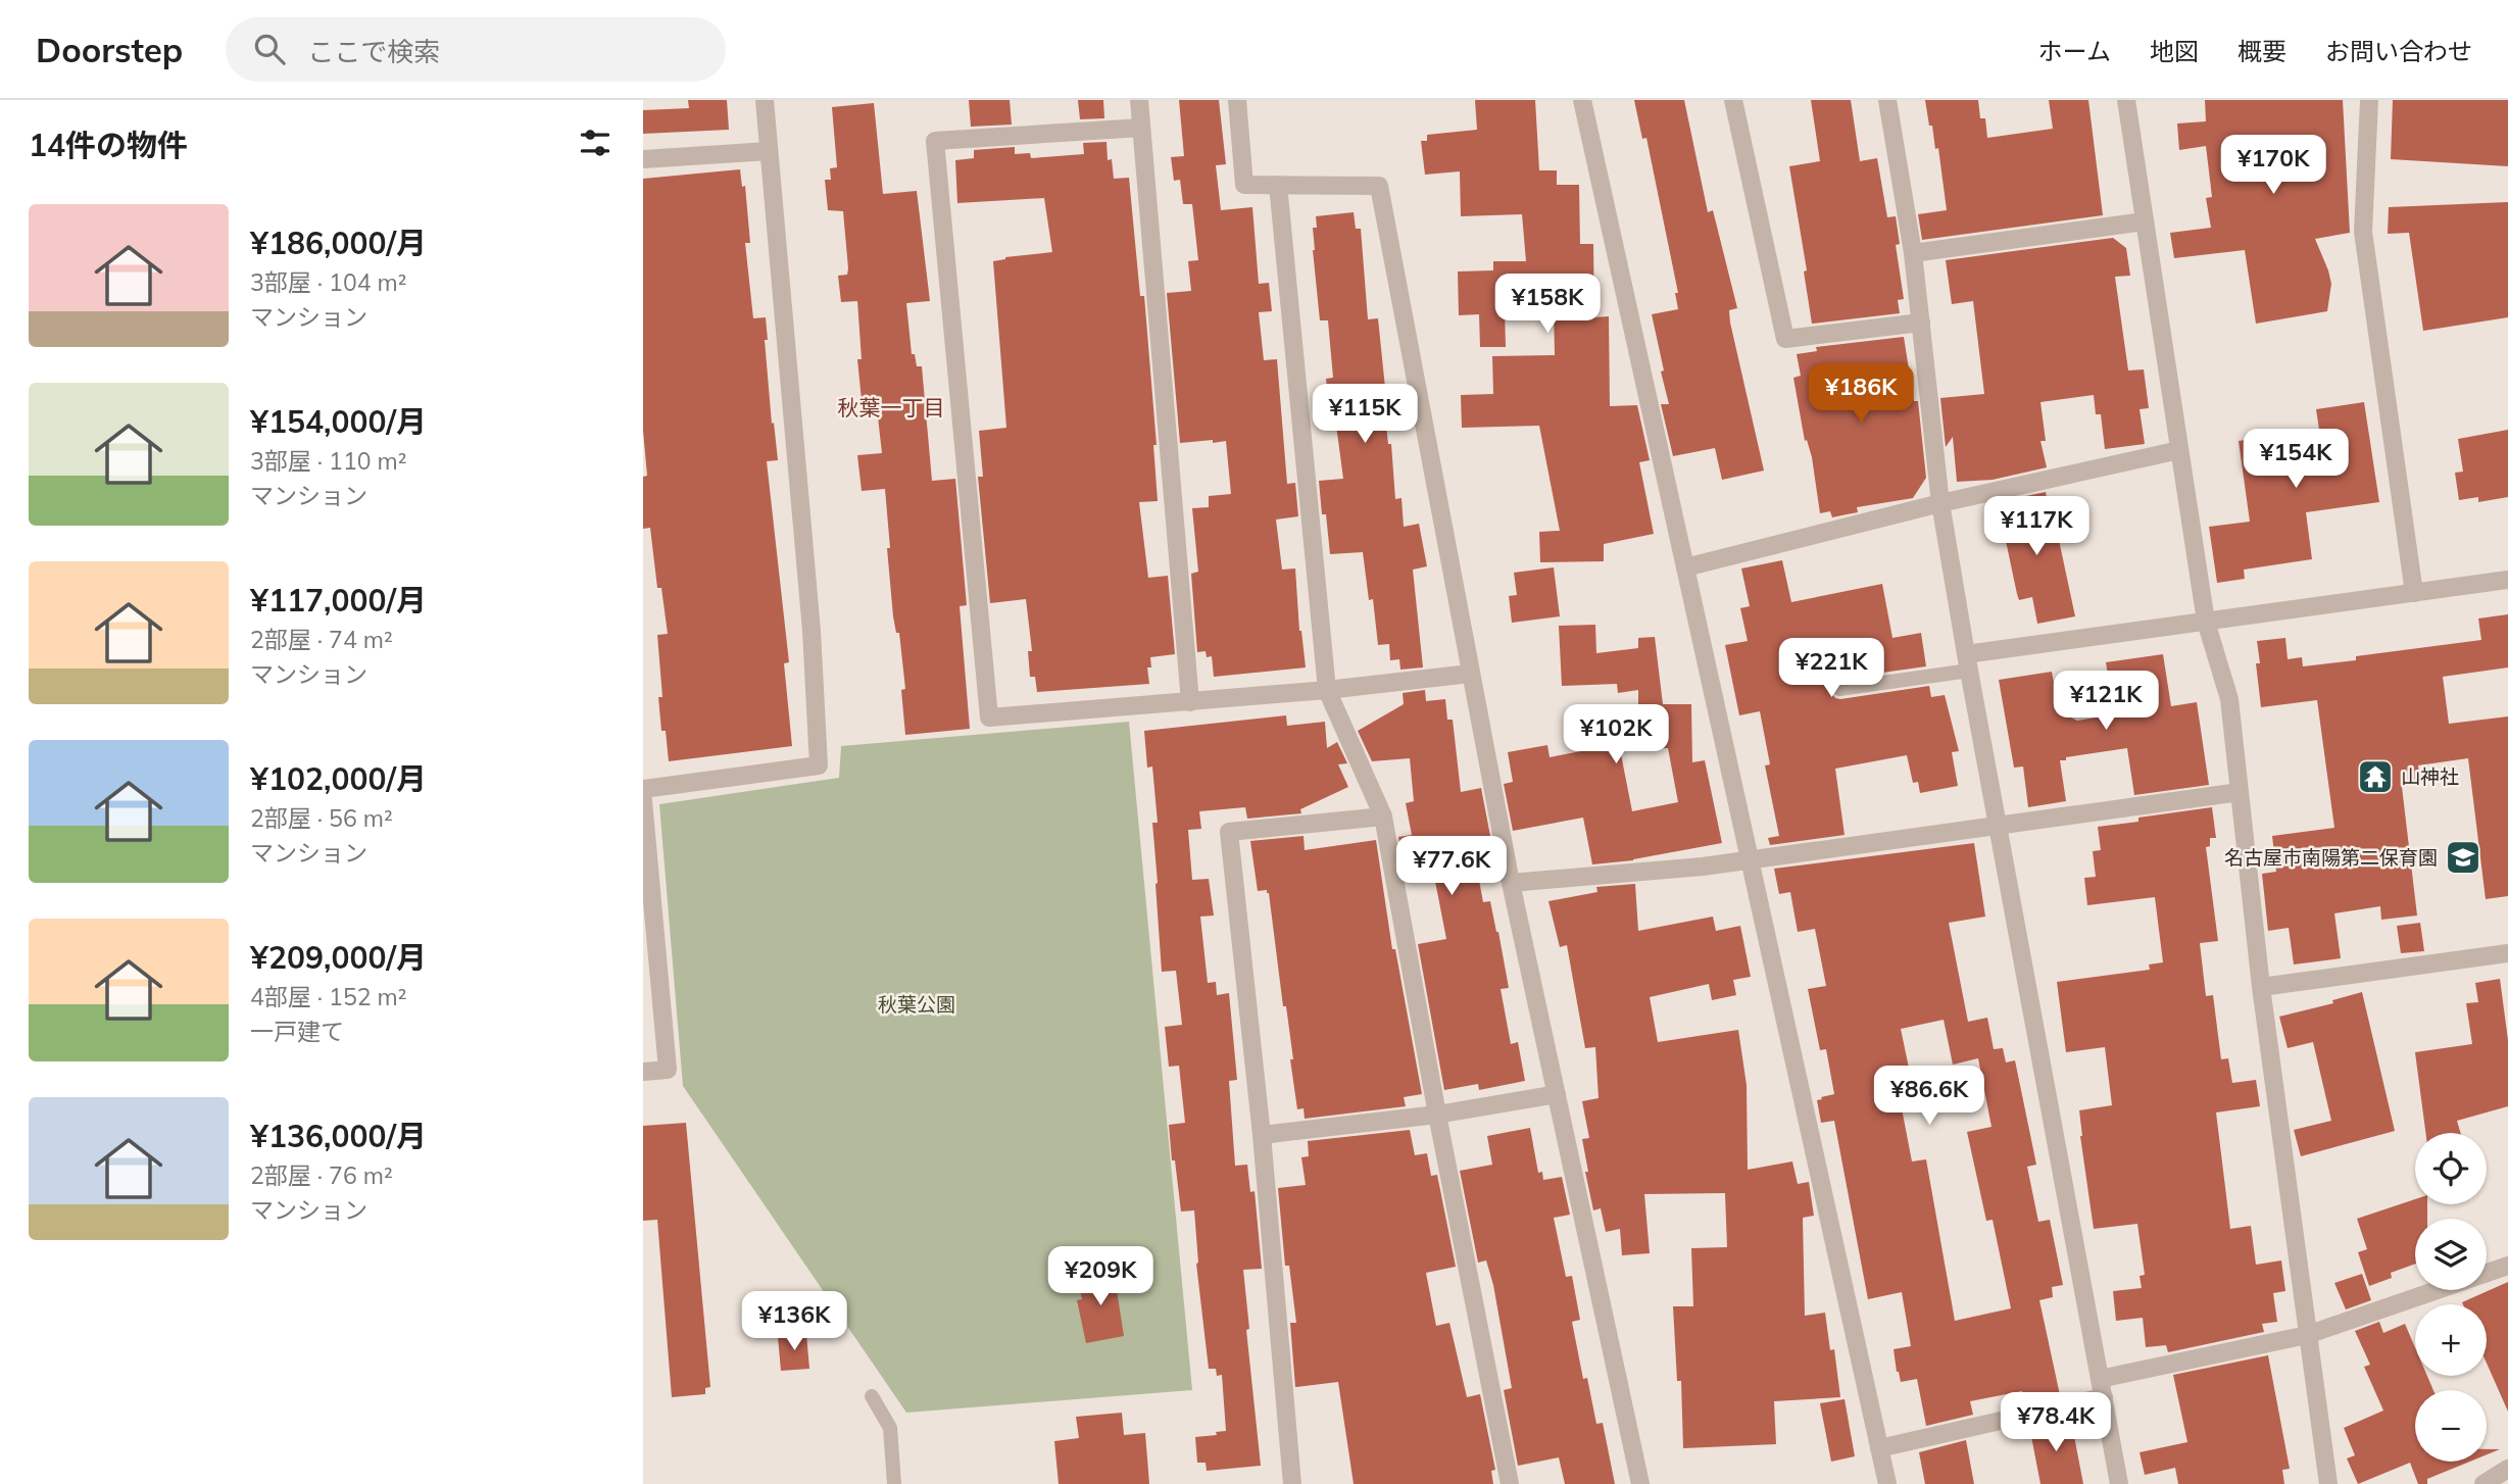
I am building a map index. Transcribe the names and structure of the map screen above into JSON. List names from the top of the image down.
{
  "districts": ["秋葉一丁目"],
  "parks": ["秋葉公園"],
  "places": {
    "temple": ["山神社"],
    "school or university": ["名古屋市南陽第二保育園"]
  },
  "page": {
    "header": "Doorstep",
    "search": "ここで検索",
    "nav": [
      "ホーム",
      "地図",
      "概要",
      "お問い合わせ"
    ],
    "heading": "14件の物件",
    "price": [
      "¥170K",
      "¥158K",
      "¥186K",
      "¥115K",
      "¥154K",
      "¥117K",
      "¥221K",
      "¥121K",
      "¥102K",
      "¥77.6K",
      "¥86.6K",
      "¥209K",
      "¥136K",
      "¥78.4K"
    ],
    "list": [
      {
        "name": "¥186,000/月",
        "note": "3部屋 · 104 m² · マンション"
      },
      {
        "name": "¥154,000/月",
        "note": "3部屋 · 110 m² · マンション"
      },
      {
        "name": "¥117,000/月",
        "note": "2部屋 · 74 m² · マンション"
      },
      {
        "name": "¥102,000/月",
        "note": "2部屋 · 56 m² · マンション"
      },
      {
        "name": "¥209,000/月",
        "note": "4部屋 · 152 m² · 一戸建て"
      },
      {
        "name": "¥136,000/月",
        "note": "2部屋 · 76 m² · マンション"
      }
    ],
    "map_buttons": ["+", "−"]
  }
}
